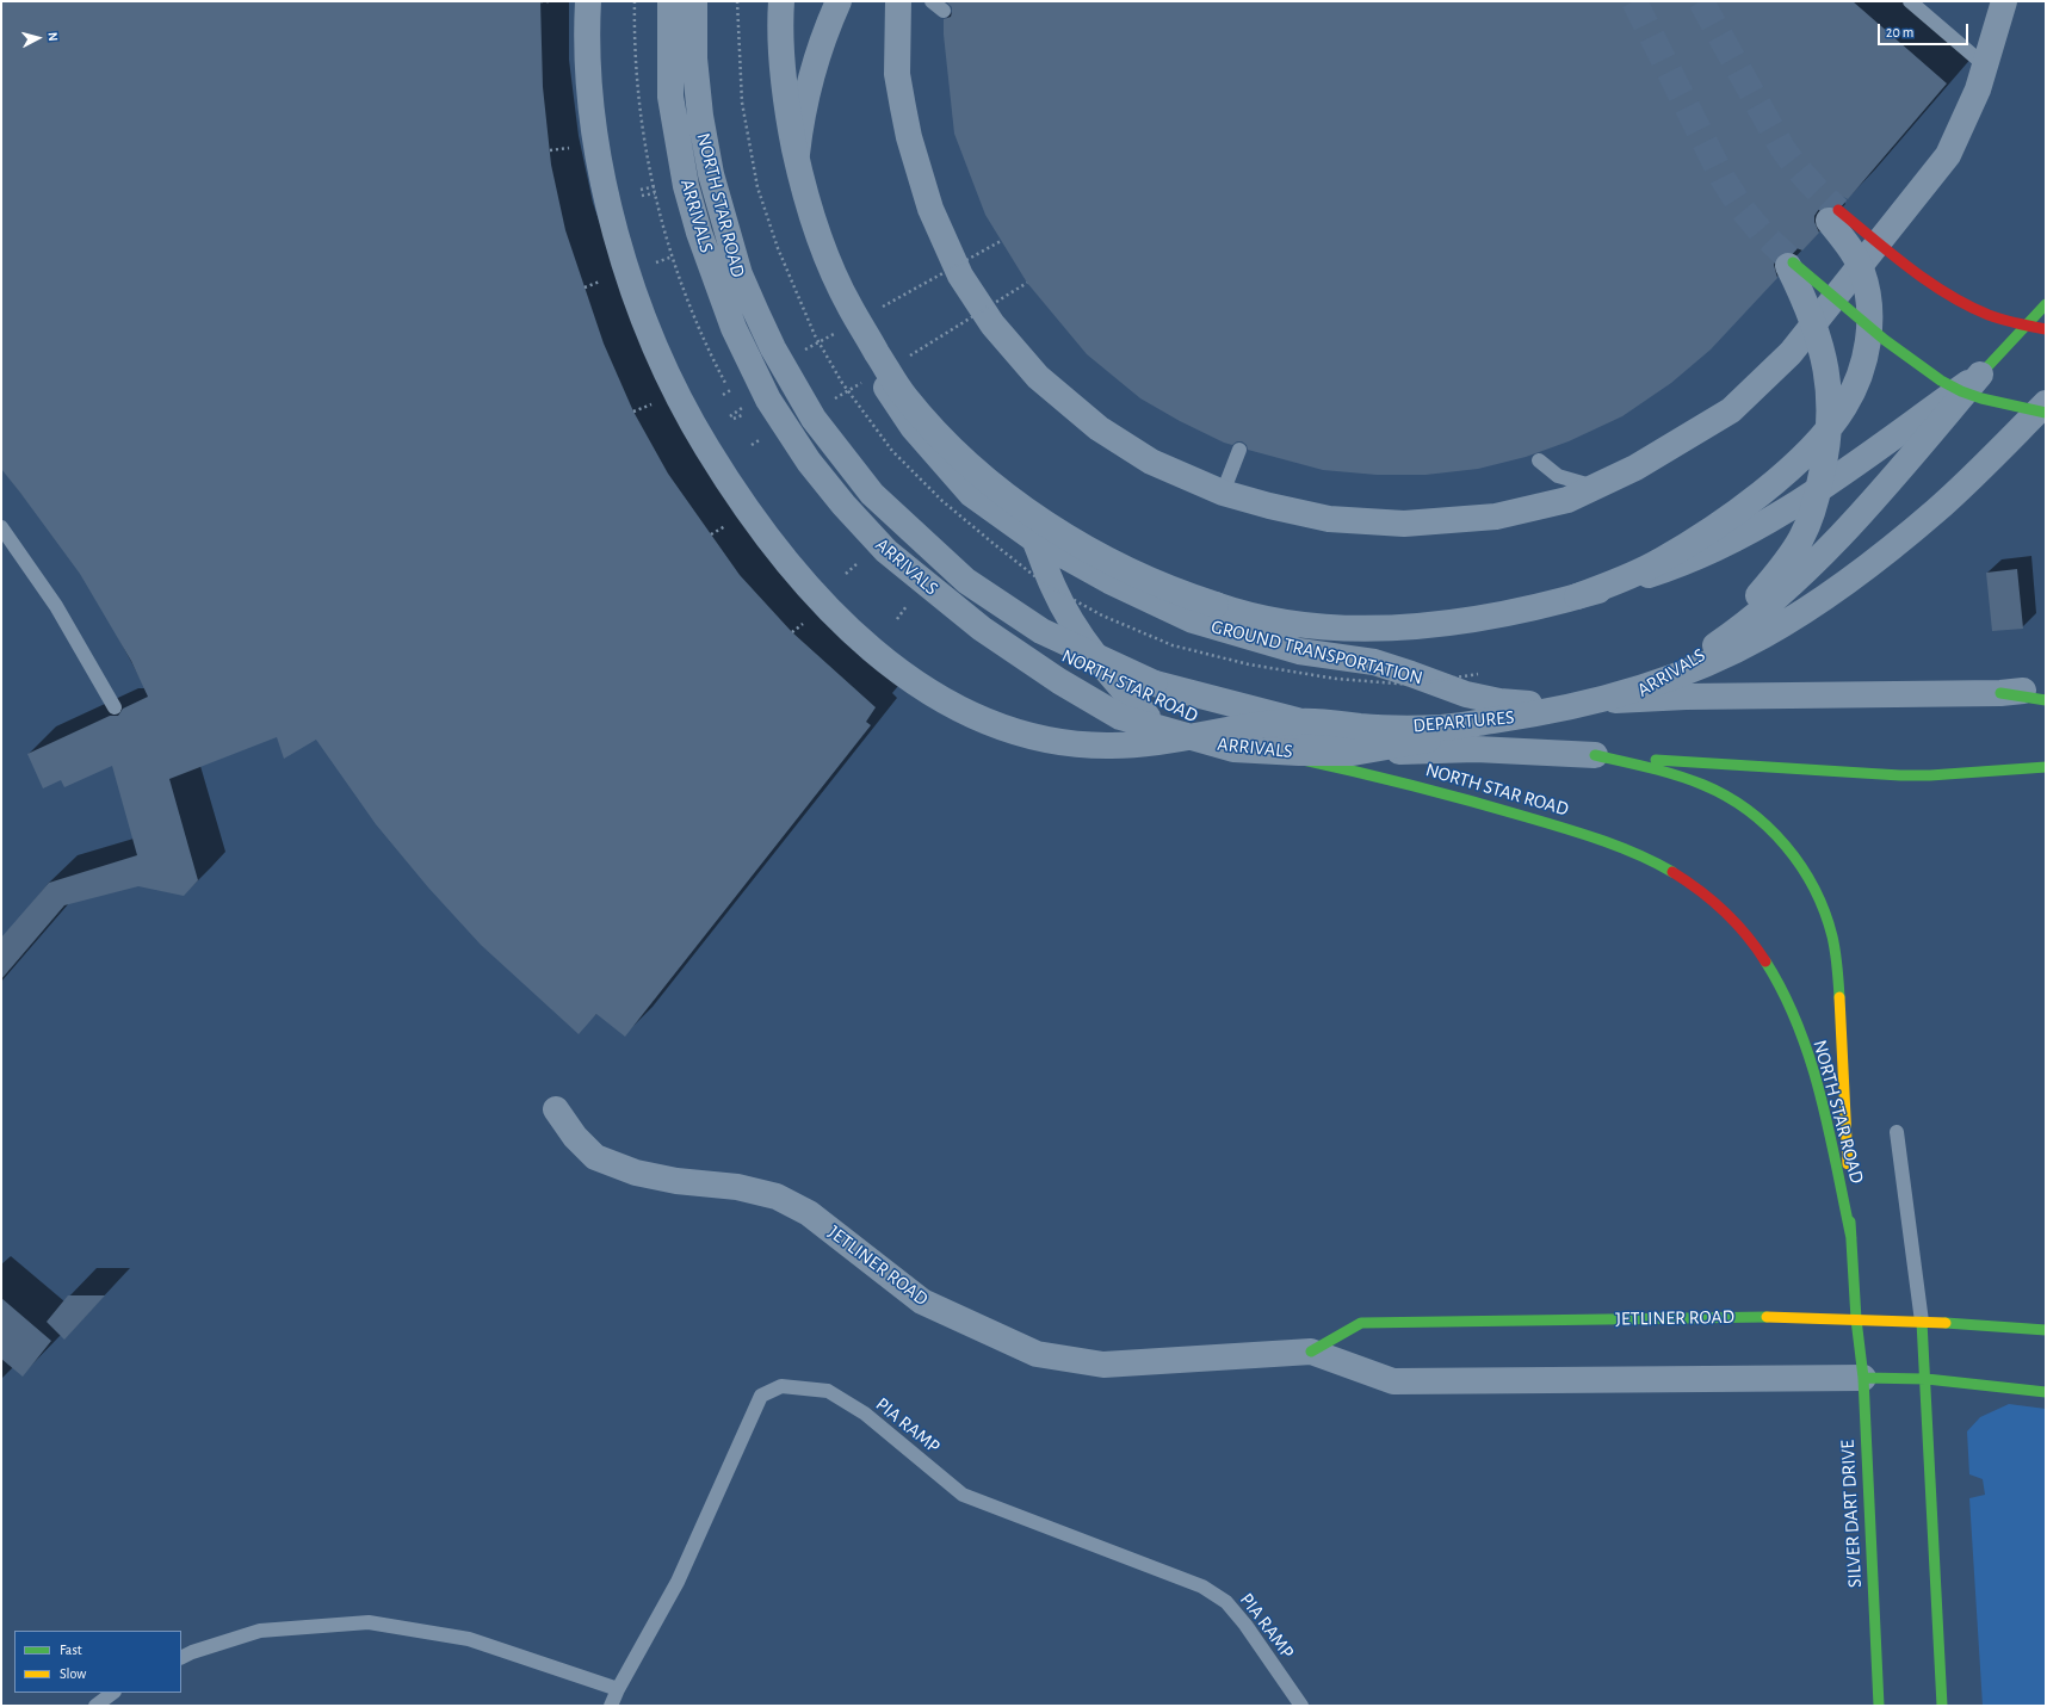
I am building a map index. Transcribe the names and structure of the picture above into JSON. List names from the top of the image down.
{
  "streets": {
    "main road": ["NORTH STAR ROAD", "JETLINER ROAD", "SILVER DART DRIVE"],
    "street": ["ARRIVALS", "GROUND TRANSPORTATION", "DEPARTURES"],
    "lane": ["PIA RAMP"]
  },
  "crossings": [
    ["NORTH STAR ROAD", "SILVER DART DRIVE"],
    ["JETLINER ROAD", "SILVER DART DRIVE"]
  ],
  "legend": ["Fast", "Slow"],
  "scale_bar": "20 m",
  "north": "right"
}
